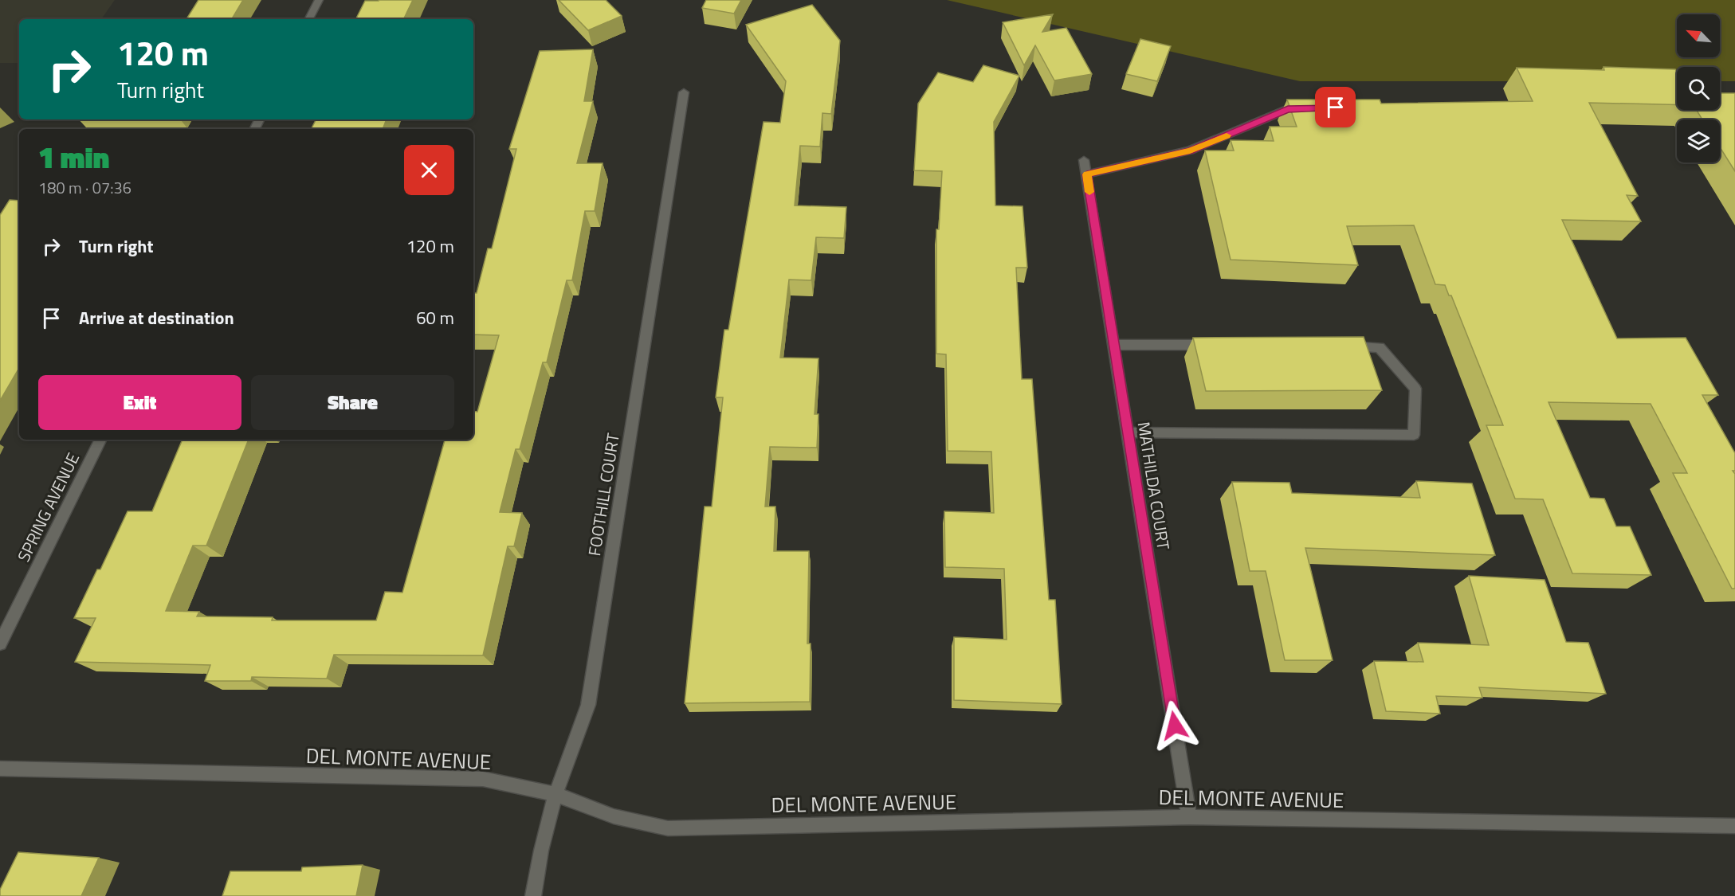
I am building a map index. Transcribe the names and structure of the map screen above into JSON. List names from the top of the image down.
{
  "streets": {
    "street": [
      "MATHILDA COURT",
      "FOOTHILL COURT",
      "SPRING AVENUE",
      "DEL MONTE AVENUE"
    ]
  },
  "crossings": [
    ["MATHILDA COURT", "DEL MONTE AVENUE"],
    ["FOOTHILL COURT", "DEL MONTE AVENUE"]
  ],
  "north": "top left",
  "page": {
    "turn": ["120 m", "Turn right"],
    "heading": ["1 min", "180 m · 07:36"],
    "list": [
      {
        "name": "Turn right",
        "value": "120 m"
      },
      {
        "name": "Arrive at destination",
        "value": "60 m"
      }
    ],
    "buttons": ["Exit", "Share"]
  }
}
